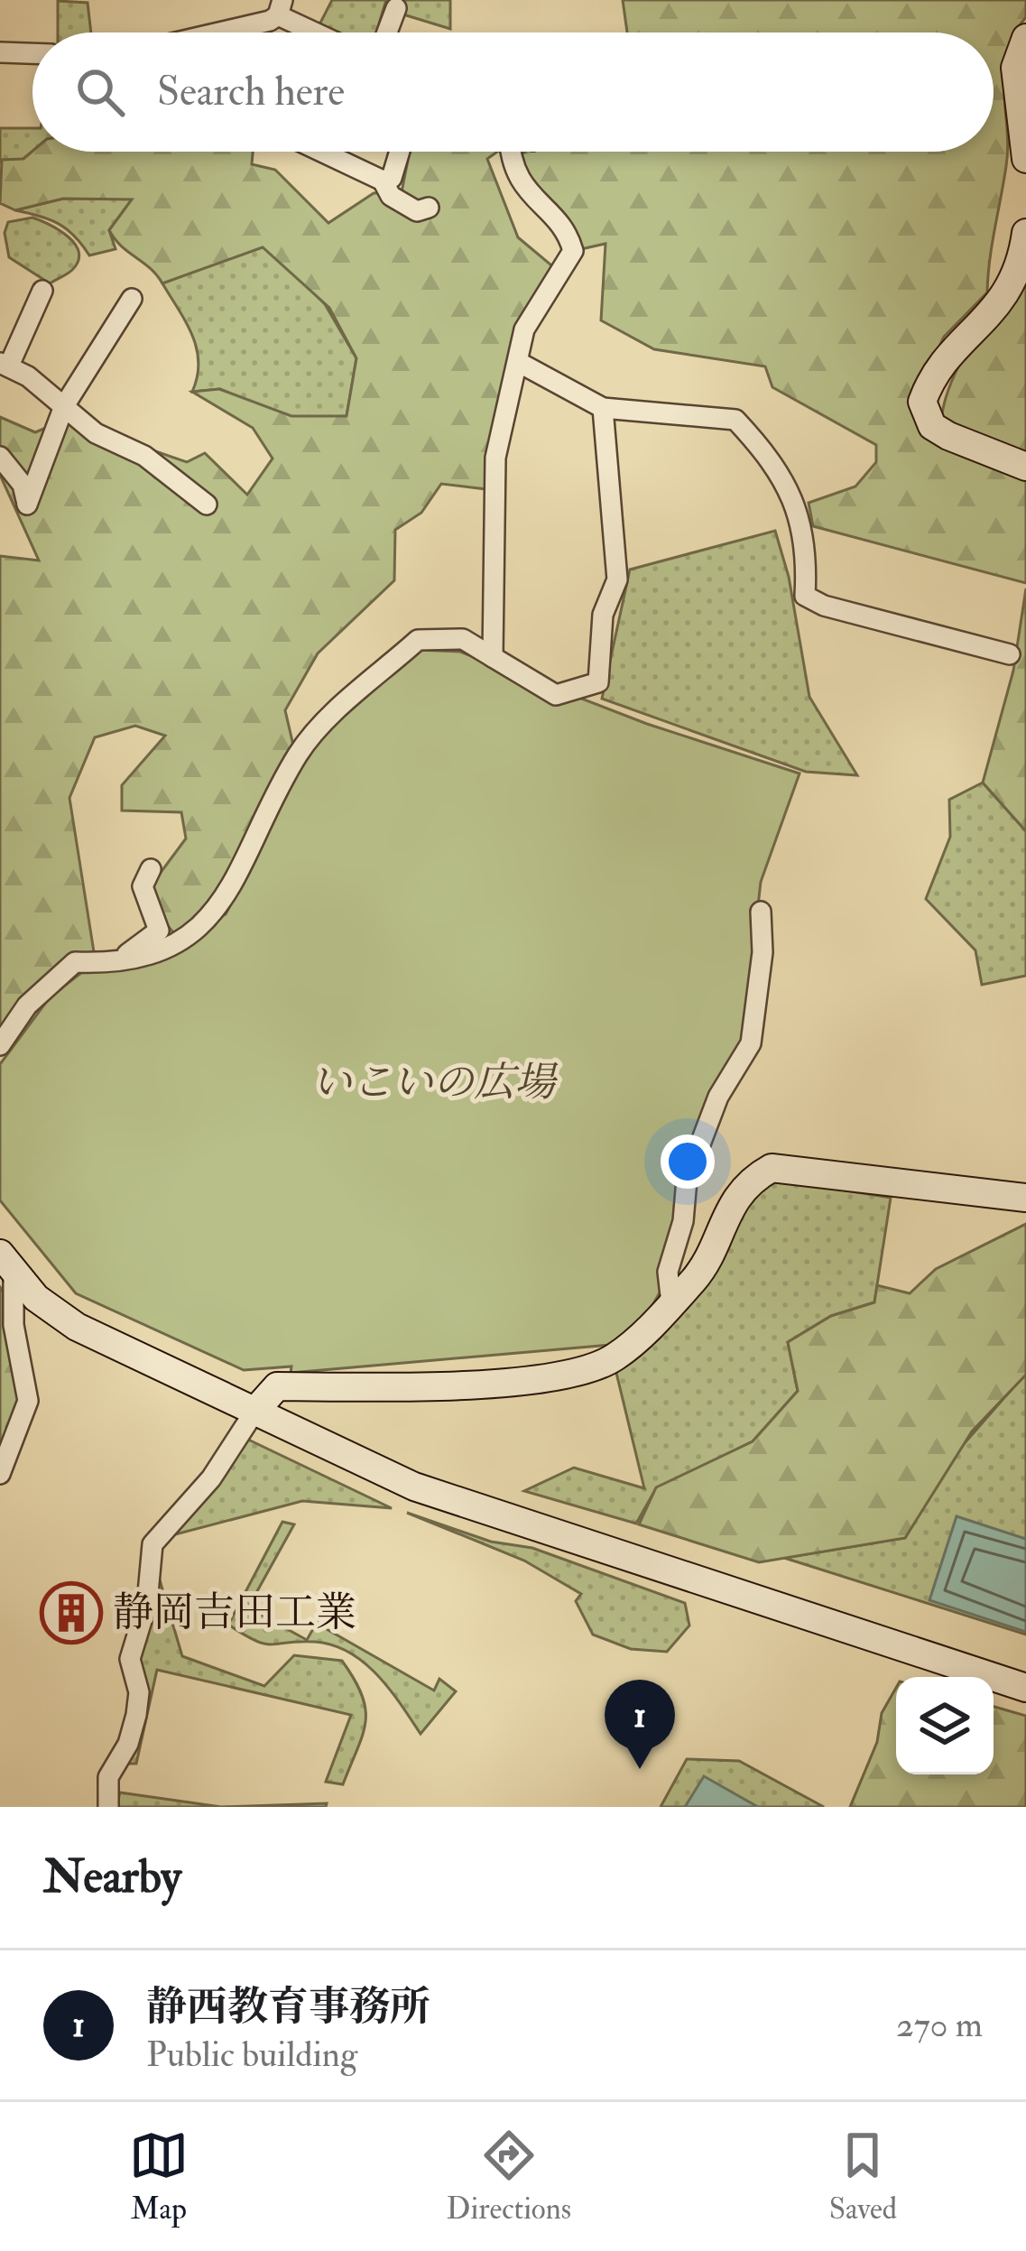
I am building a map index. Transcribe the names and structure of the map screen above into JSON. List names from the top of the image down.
{
  "parks": ["いこいの広場"],
  "places": {
    "building": ["静岡吉田工業"]
  },
  "page": {
    "search": "Search here",
    "pins": "1",
    "heading": "Nearby",
    "list": [
      {
        "mark": "1",
        "name": "静西教育事務所",
        "note": "Public building",
        "value": "270 m"
      }
    ],
    "nav": ["Map", "Directions", "Saved"]
  }
}
